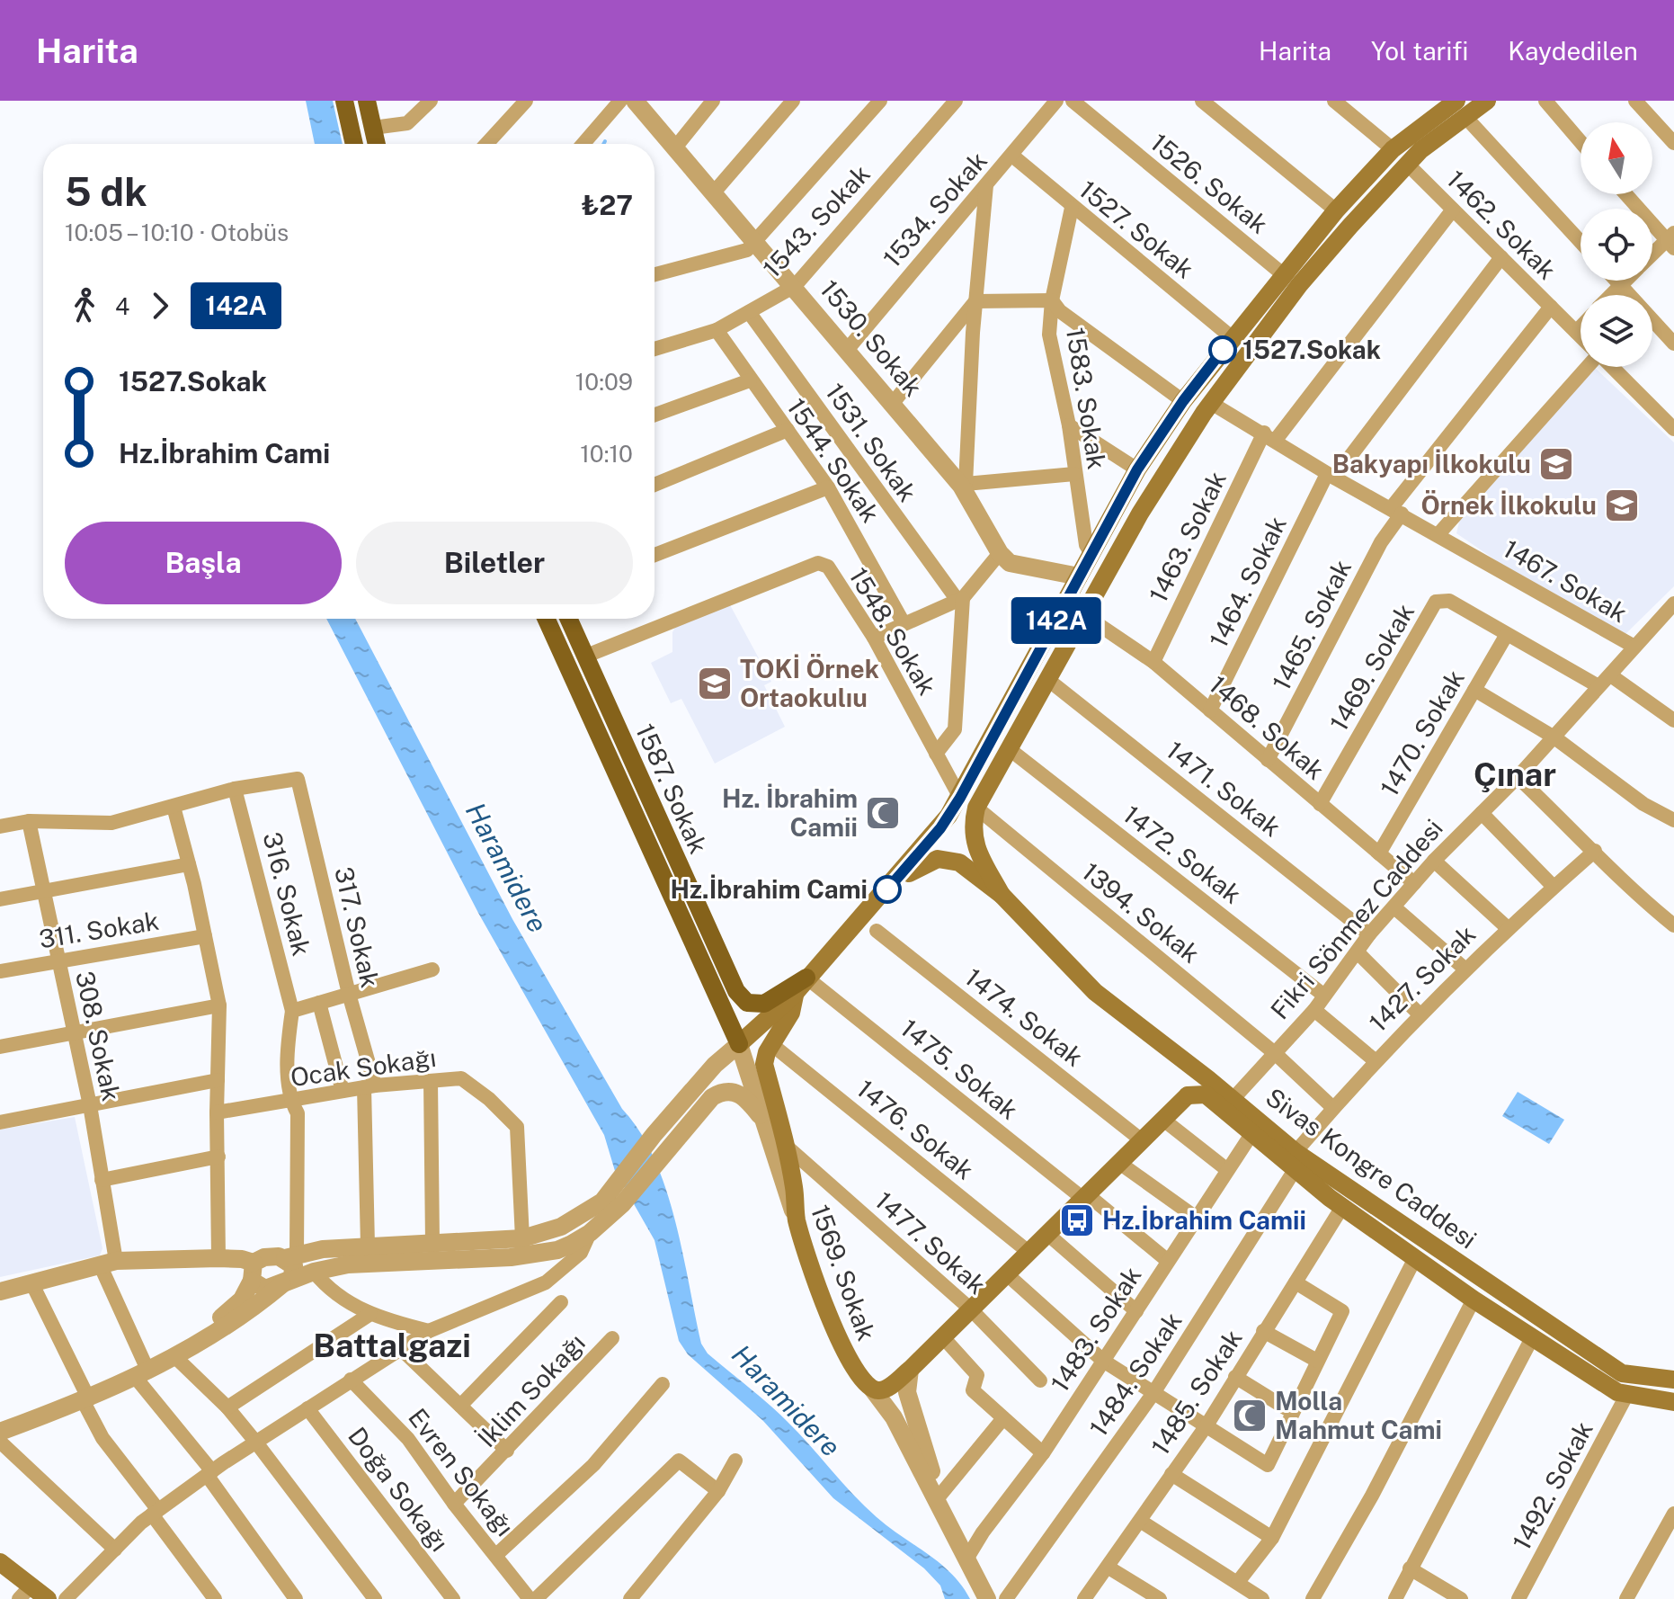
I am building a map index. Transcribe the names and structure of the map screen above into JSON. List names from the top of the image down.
{
  "streets": {
    "main road": ["1587. Sokak", "Sivas Kongre Caddesi", "1569. Sokak"],
    "street": [
      "1526. Sokak",
      "1534. Sokak",
      "1543. Sokak",
      "1462. Sokak",
      "1527. Sokak",
      "1530. Sokak",
      "1583. Sokak",
      "1531. Sokak",
      "1544. Sokak",
      "1463. Sokak",
      "1467. Sokak",
      "1464. Sokak",
      "1465. Sokak",
      "1548. Sokak",
      "1469. Sokak",
      "1468. Sokak",
      "1470. Sokak",
      "1471. Sokak",
      "1472. Sokak",
      "316. Sokak",
      "1394. Sokak",
      "Fikri Sönmez Caddesi",
      "317. Sokak",
      "311. Sokak",
      "1427. Sokak",
      "1474. Sokak",
      "308. Sokak",
      "Ocak Sokağı",
      "1475. Sokak",
      "1476. Sokak",
      "1477. Sokak",
      "1483. Sokak",
      "1484. Sokak",
      "İklim Sokağı",
      "1485. Sokak",
      "Evren Sokağı",
      "1492. Sokak",
      "Doğa Sokağı"
    ]
  },
  "crossings": [
    ["1534. Sokak", "1527. Sokak"],
    ["1534. Sokak", "1530. Sokak"],
    ["1543. Sokak", "1530. Sokak"],
    ["1543. Sokak", "1531. Sokak"],
    ["1543. Sokak", "1544. Sokak"],
    ["1462. Sokak", "1463. Sokak"],
    ["1462. Sokak", "1464. Sokak"],
    ["1462. Sokak", "1465. Sokak"],
    ["1527. Sokak", "1583. Sokak"],
    ["1463. Sokak", "1467. Sokak"],
    ["1463. Sokak", "1468. Sokak"],
    ["1467. Sokak", "1464. Sokak"],
    ["1467. Sokak", "1465. Sokak"],
    ["1467. Sokak", "Fikri Sönmez Caddesi"],
    ["1464. Sokak", "1468. Sokak"],
    ["1465. Sokak", "1468. Sokak"],
    ["1548. Sokak", "1587. Sokak"],
    ["1548. Sokak", "1394. Sokak"],
    ["1548. Sokak", "Sivas Kongre Caddesi"],
    ["1469. Sokak", "1468. Sokak"],
    ["1469. Sokak", "1470. Sokak"],
    ["1469. Sokak", "Fikri Sönmez Caddesi"],
    ["1468. Sokak", "1470. Sokak"],
    ["1468. Sokak", "Fikri Sönmez Caddesi"],
    ["1587. Sokak", "1475. Sokak"],
    ["1587. Sokak", "1569. Sokak"],
    ["1471. Sokak", "Fikri Sönmez Caddesi"],
    ["1472. Sokak", "Fikri Sönmez Caddesi"],
    ["316. Sokak", "317. Sokak"],
    ["1394. Sokak", "Fikri Sönmez Caddesi"],
    ["1394. Sokak", "1427. Sokak"],
    ["1394. Sokak", "Sivas Kongre Caddesi"],
    ["Fikri Sönmez Caddesi", "Sivas Kongre Caddesi"],
    ["317. Sokak", "Ocak Sokağı"],
    ["311. Sokak", "308. Sokak"],
    ["1427. Sokak", "Sivas Kongre Caddesi"],
    ["1427. Sokak", "1484. Sokak"],
    ["1475. Sokak", "1483. Sokak"],
    ["Sivas Kongre Caddesi", "1483. Sokak"],
    ["Sivas Kongre Caddesi", "1484. Sokak"],
    ["Sivas Kongre Caddesi", "1485. Sokak"],
    ["Sivas Kongre Caddesi", "1492. Sokak"],
    ["1569. Sokak", "1483. Sokak"],
    ["İklim Sokağı", "Evren Sokağı"]
  ],
  "districts": ["Çınar", "Battalgazi"],
  "water": ["Haramidere"],
  "places": {
    "other": ["1527.Sokak", "Hz.İbrahim Cami"],
    "school or university": ["Bakyapı İlkokulu", "Örnek İlkokulu", "TOKİ Örnek Ortaokulıu"],
    "mosque": ["Hz. İbrahim Camii", "Molla Mahmut Cami"],
    "bus stop": ["Hz.İbrahim Camii"]
  },
  "lines": ["bus line 142A"],
  "north": "top",
  "page": {
    "header": "Harita",
    "nav": ["Harita", "Yol tarifi", "Kaydedilen"],
    "on_map": "142A",
    "heading": ["5 dk", "10:05 – 10:10 · Otobüs", "₺27"],
    "legs": ["4", "142A"],
    "list": [
      {
        "name": "1527.Sokak",
        "value": "10:09"
      },
      {
        "name": "Hz.İbrahim Cami",
        "value": "10:10"
      }
    ],
    "buttons": ["Başla", "Biletler"]
  }
}
